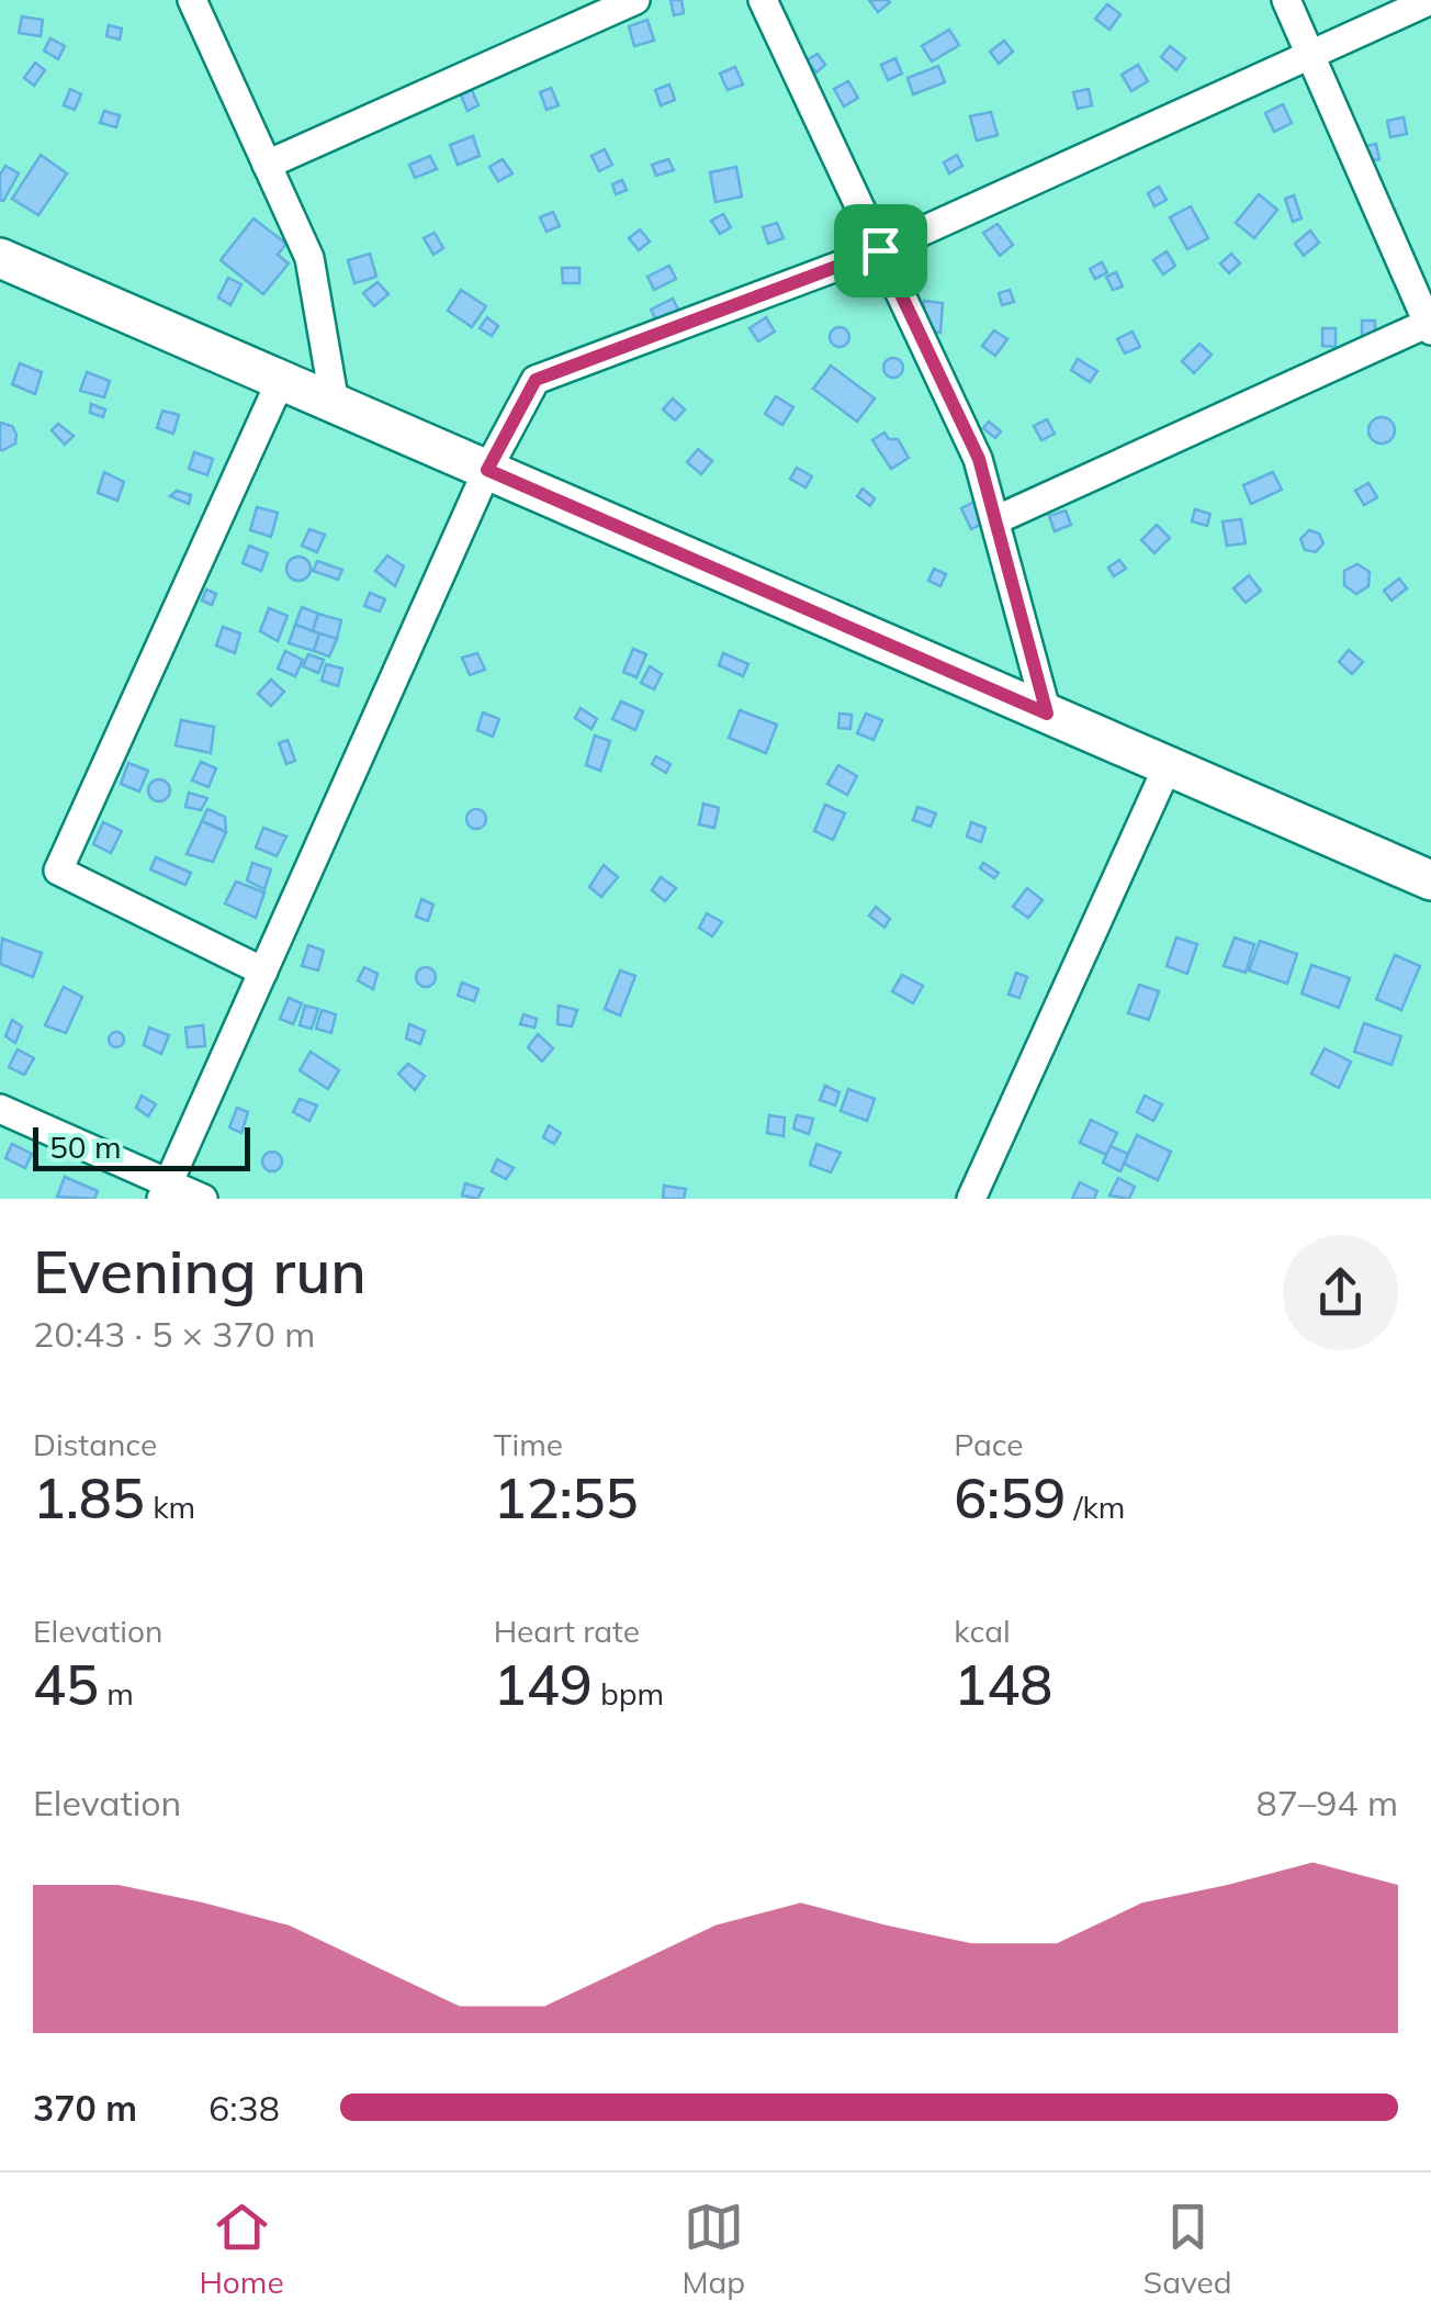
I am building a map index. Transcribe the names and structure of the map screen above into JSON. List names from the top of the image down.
{
  "scale_bar": "50 m",
  "page": {
    "scale": "50 m",
    "heading": ["Evening run", "20:43 · 5 × 370 m"],
    "stats": [
      ["Distance", "1.85 km"],
      ["Time", "12:55"],
      ["Pace", "6:59 /km"],
      ["Elevation", "45 m"],
      ["Heart rate", "149 bpm"],
      ["kcal", "148"]
    ],
    "chart": ["Elevation", "87–94 m"],
    "list": [
      {
        "name": "370 m",
        "note": "6:38"
      }
    ],
    "tabs": ["Home", "Map", "Saved"]
  }
}
